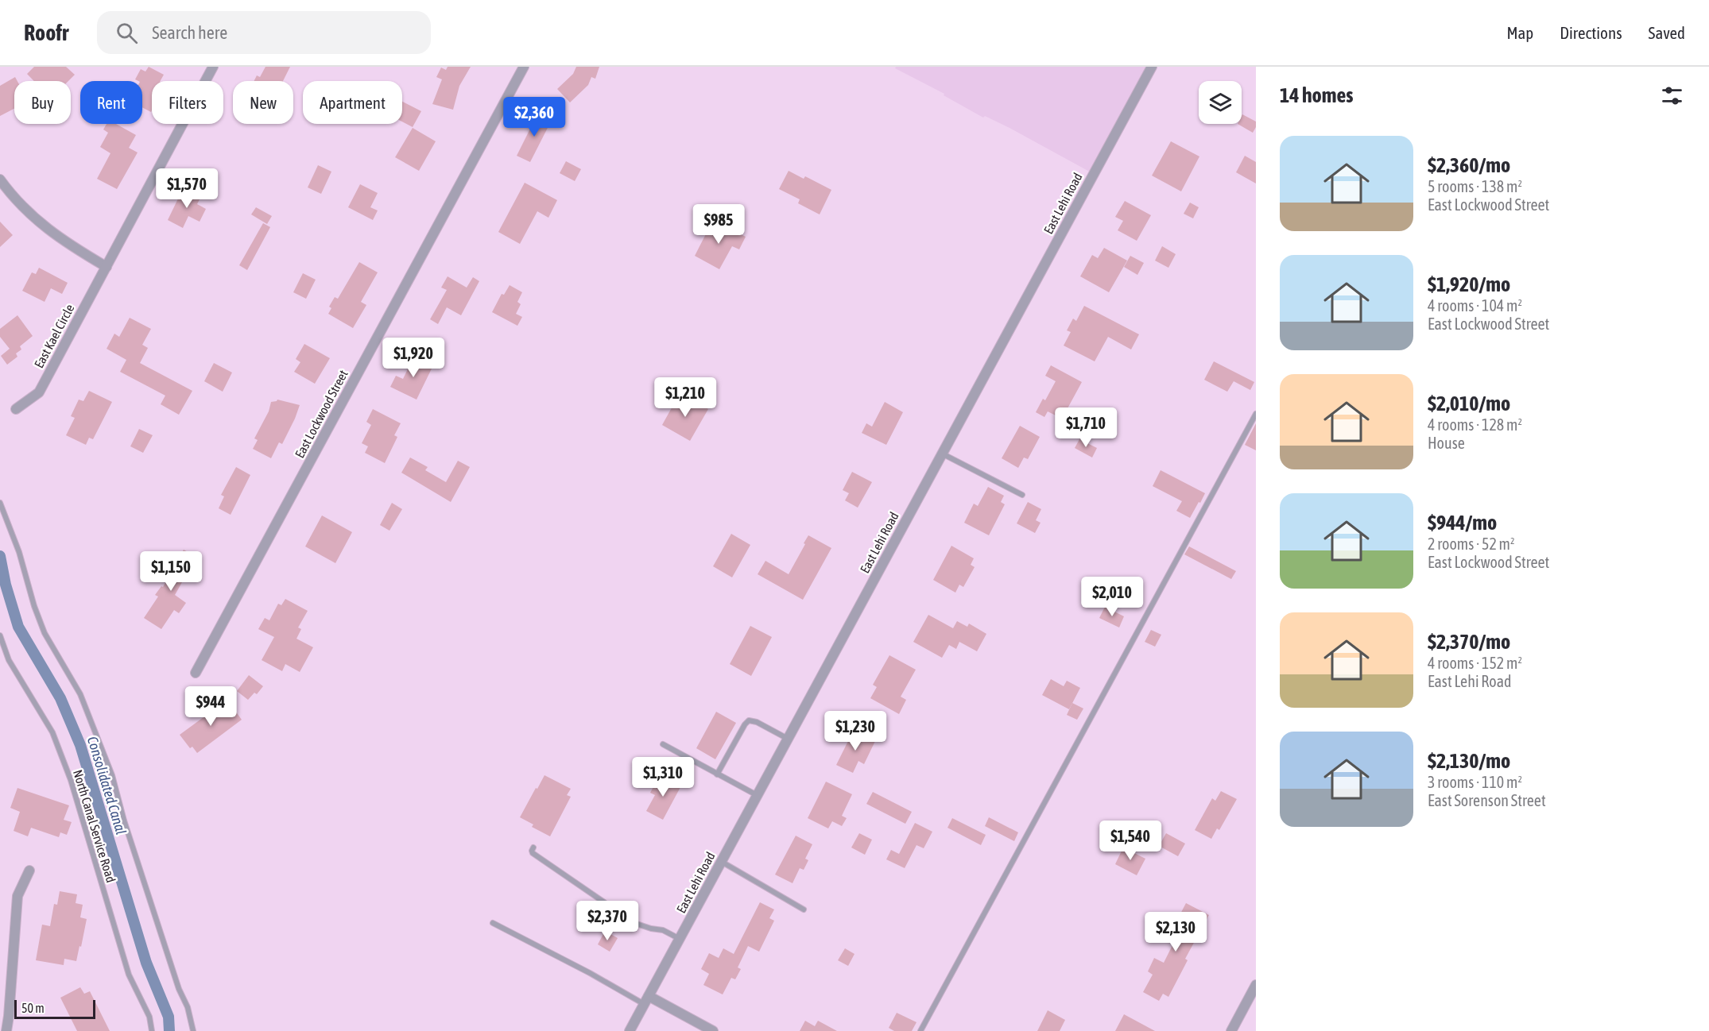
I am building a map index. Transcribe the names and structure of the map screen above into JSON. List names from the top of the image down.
{
  "streets": {
    "street": ["East Lehi Road", "East Kael Circle", "East Lockwood Street"],
    "lane": ["North Canal Service Road"]
  },
  "water": ["Consolidated Canal"],
  "scale_bar": "50 m",
  "page": {
    "header": "Roofr",
    "search": "Search here",
    "nav": ["Map", "Directions", "Saved"],
    "heading": "14 homes",
    "chip": [
      "Buy",
      "Rent",
      "Filters",
      "New",
      "Apartment"
    ],
    "price": [
      "$2,360",
      "$1,570",
      "$985",
      "$1,920",
      "$1,210",
      "$1,710",
      "$1,150",
      "$2,010",
      "$944",
      "$1,230",
      "$1,310",
      "$1,540",
      "$2,370",
      "$2,130"
    ],
    "list": [
      {
        "name": "$2,360/mo",
        "note": "5 rooms · 138 m² · East Lockwood Street"
      },
      {
        "name": "$1,920/mo",
        "note": "4 rooms · 104 m² · East Lockwood Street"
      },
      {
        "name": "$2,010/mo",
        "note": "4 rooms · 128 m² · House"
      },
      {
        "name": "$944/mo",
        "note": "2 rooms · 52 m² · East Lockwood Street"
      },
      {
        "name": "$2,370/mo",
        "note": "4 rooms · 152 m² · East Lehi Road"
      },
      {
        "name": "$2,130/mo",
        "note": "3 rooms · 110 m² · East Sorenson Street"
      }
    ],
    "scale": "50 m"
  }
}
